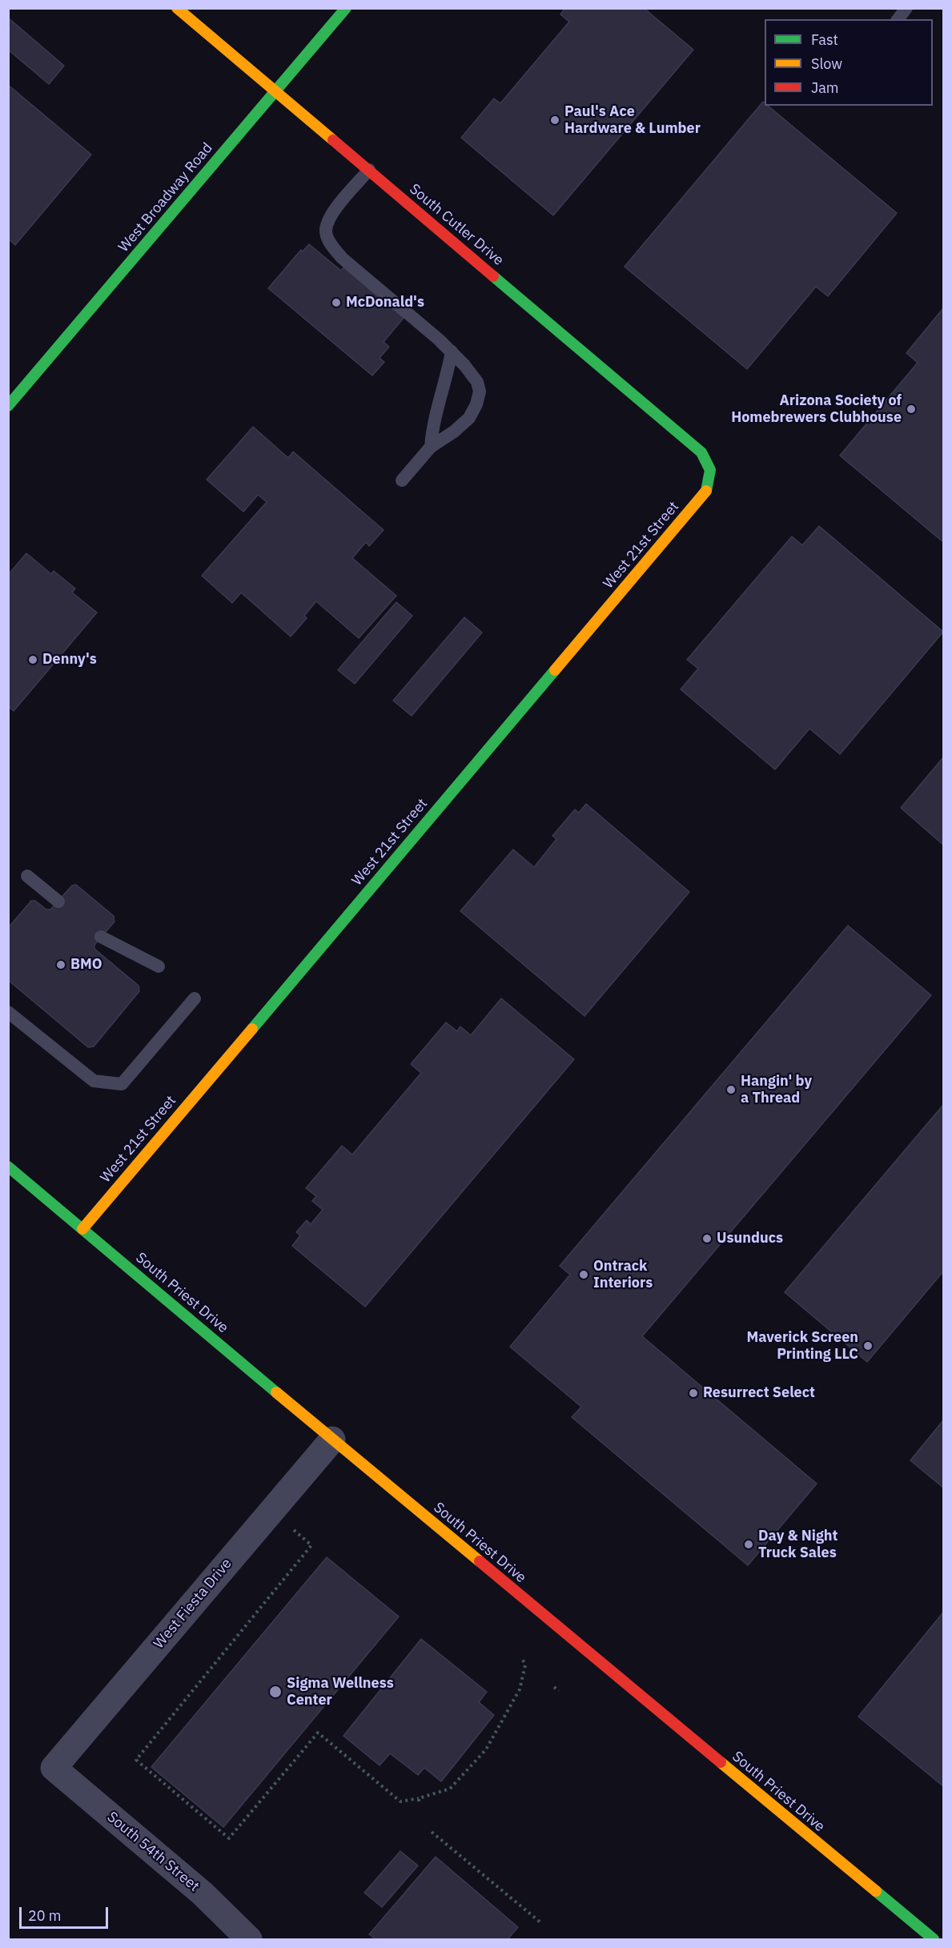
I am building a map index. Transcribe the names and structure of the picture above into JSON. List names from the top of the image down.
{
  "streets": {
    "main road": [
      "West Broadway Road",
      "South Cutler Drive",
      "West 21st Street",
      "South Priest Drive"
    ],
    "street": ["West Fiesta Drive", "South 54th Street"]
  },
  "crossings": [
    ["West Broadway Road", "South Cutler Drive"],
    ["South Cutler Drive", "West 21st Street"],
    ["West 21st Street", "South Priest Drive"],
    ["South Priest Drive", "West Fiesta Drive"],
    ["West Fiesta Drive", "South 54th Street"]
  ],
  "places": [
    "Paul's Ace Hardware & Lumber",
    "McDonald's",
    "Arizona Society of Homebrewers Clubhouse",
    "Denny's",
    "BMO",
    "Hangin' by a Thread",
    "Usunducs",
    "Ontrack Interiors",
    "Maverick Screen Printing LLC",
    "Resurrect Select",
    "Day & Night Truck Sales",
    "Sigma Wellness Center"
  ],
  "legend": ["Fast", "Slow", "Jam"],
  "scale_bar": "20 m"
}
